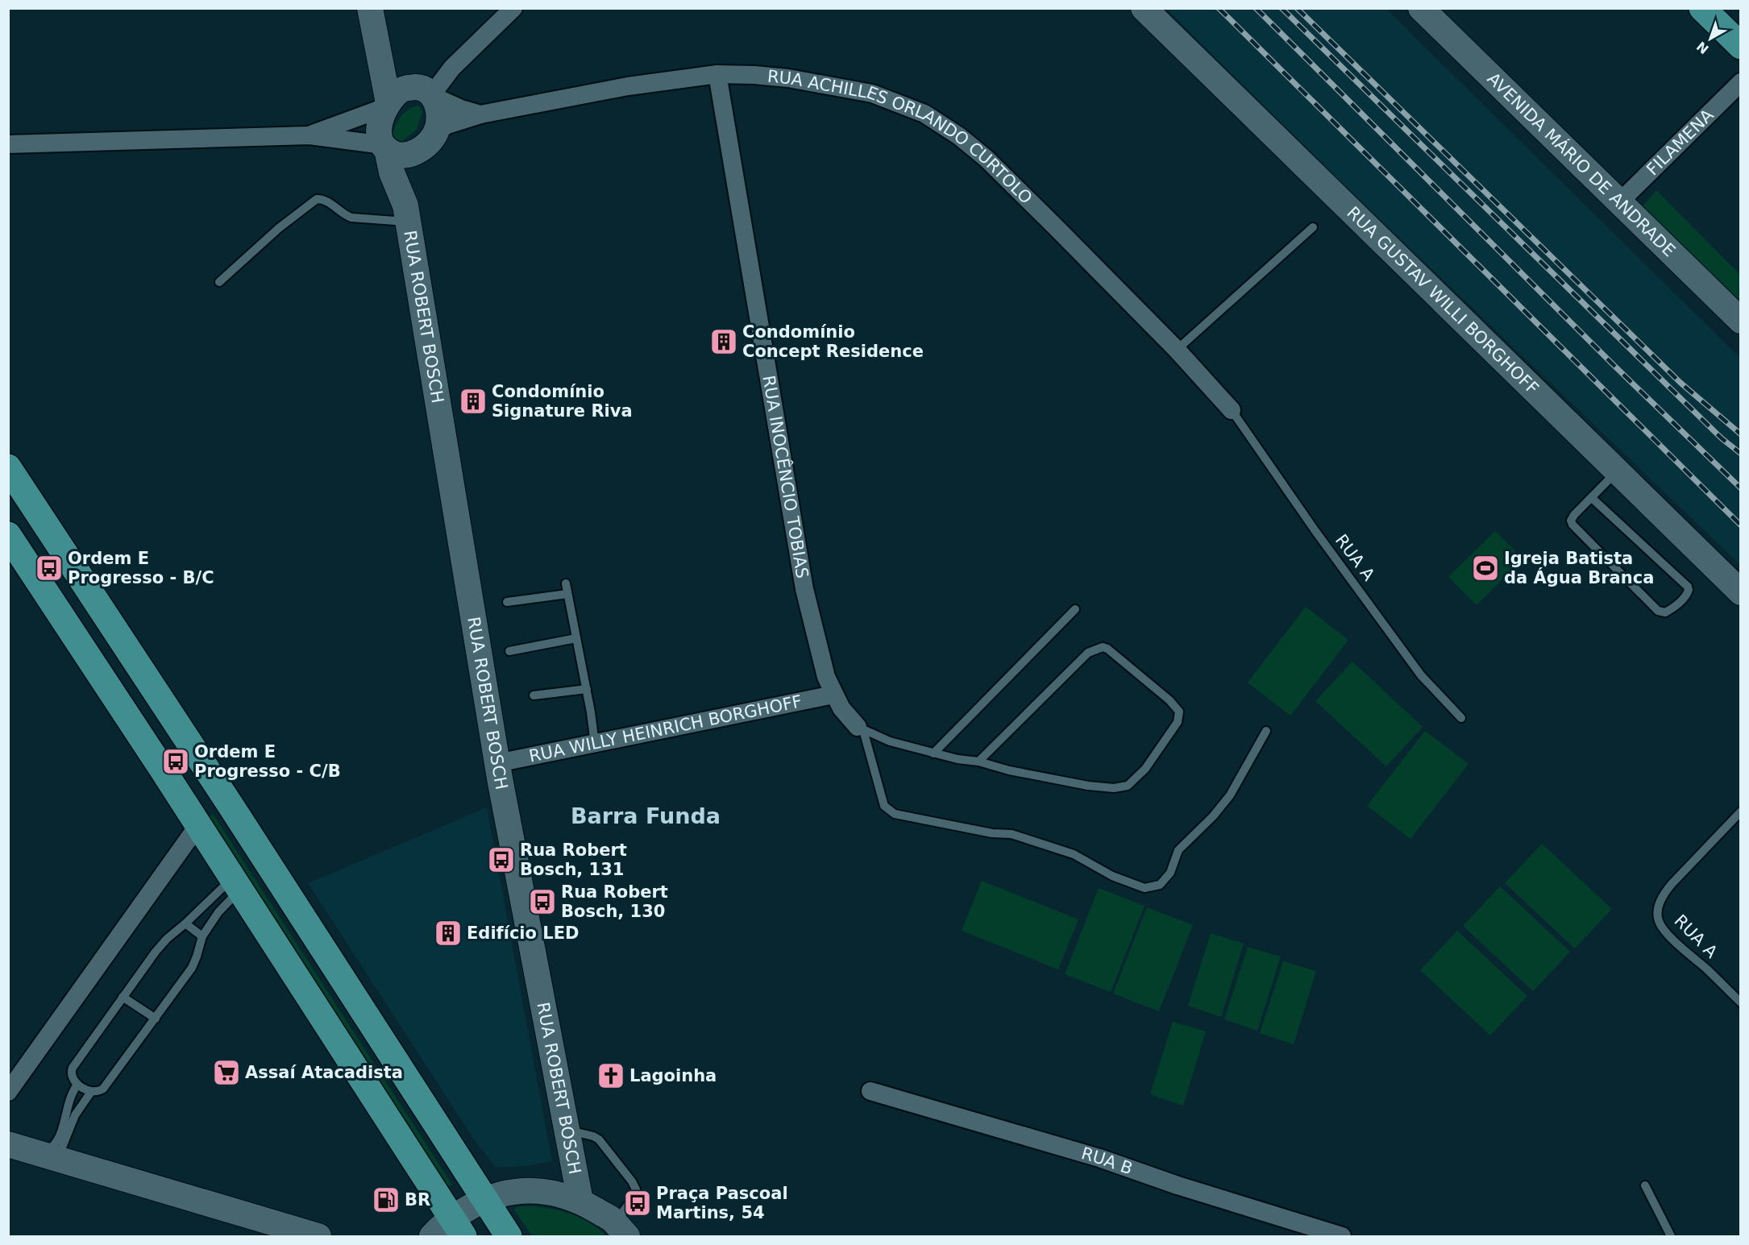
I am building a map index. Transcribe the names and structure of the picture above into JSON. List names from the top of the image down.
{
  "streets": {
    "street": [
      "RUA ACHILLES ORLANDO CURTOLO",
      "FILAMENA",
      "AVENIDA MÁRIO DE ANDRADE",
      "RUA GUSTAV WILLI BORGHOFF",
      "RUA ROBERT BOSCH",
      "RUA INOCÊNCIO TOBIAS",
      "RUA WILLY HEINRICH BORGHOFF",
      "RUA B"
    ],
    "lane": ["RUA A"]
  },
  "crossings": [
    ["RUA ACHILLES ORLANDO CURTOLO", "RUA ROBERT BOSCH"],
    ["RUA ACHILLES ORLANDO CURTOLO", "RUA INOCÊNCIO TOBIAS"],
    ["RUA ACHILLES ORLANDO CURTOLO", "RUA A"],
    ["FILAMENA", "AVENIDA MÁRIO DE ANDRADE"],
    ["RUA ROBERT BOSCH", "RUA WILLY HEINRICH BORGHOFF"],
    ["RUA INOCÊNCIO TOBIAS", "RUA WILLY HEINRICH BORGHOFF"]
  ],
  "districts": ["Barra Funda"],
  "places": {
    "building": ["Condomínio Concept Residence", "Condomínio Signature Riva", "Edifício LED"],
    "bus stop": [
      "Ordem E Progresso - B/C",
      "Ordem E Progresso - C/B",
      "Rua Robert Bosch, 131",
      "Rua Robert Bosch, 130",
      "Praça Pascoal Martins, 54"
    ],
    "sports": ["Igreja Batista da Água Branca"],
    "supermarket": ["Assaí Atacadista"],
    "church": ["Lagoinha"],
    "fuel station": ["BR"]
  },
  "north": "bottom left"
}
